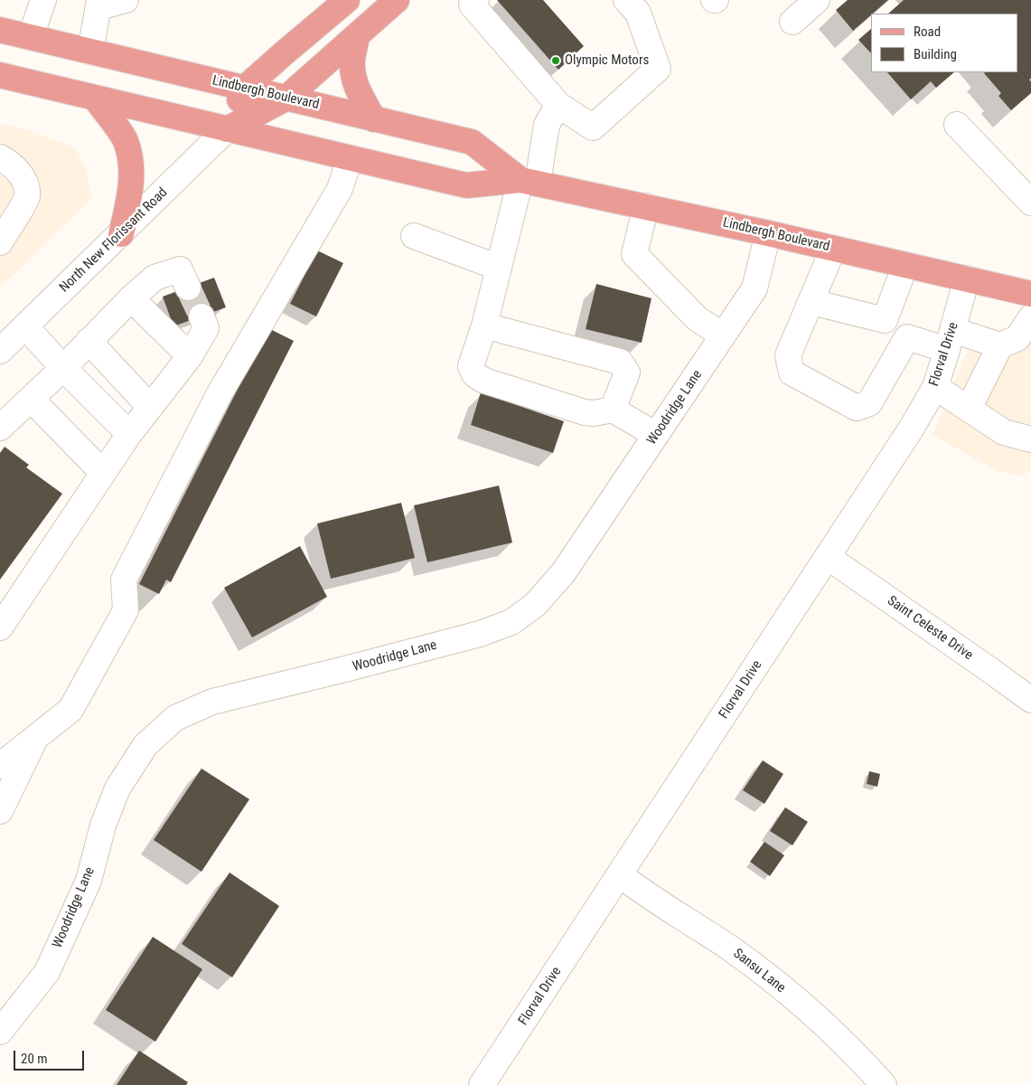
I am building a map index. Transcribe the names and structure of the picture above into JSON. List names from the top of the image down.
{
  "streets": {
    "main road": ["Lindbergh Boulevard", "North New Florissant Road"],
    "street": [
      "Florval Drive",
      "Woodridge Lane",
      "Saint Celeste Drive",
      "Sansu Lane"
    ]
  },
  "crossings": [
    ["Lindbergh Boulevard", "North New Florissant Road"],
    ["Lindbergh Boulevard", "Florval Drive"],
    ["Lindbergh Boulevard", "Woodridge Lane"],
    ["Florval Drive", "Saint Celeste Drive"],
    ["Florval Drive", "Sansu Lane"]
  ],
  "places": ["Olympic Motors"],
  "legend": ["Road", "Building"],
  "scale_bar": "20 m"
}
